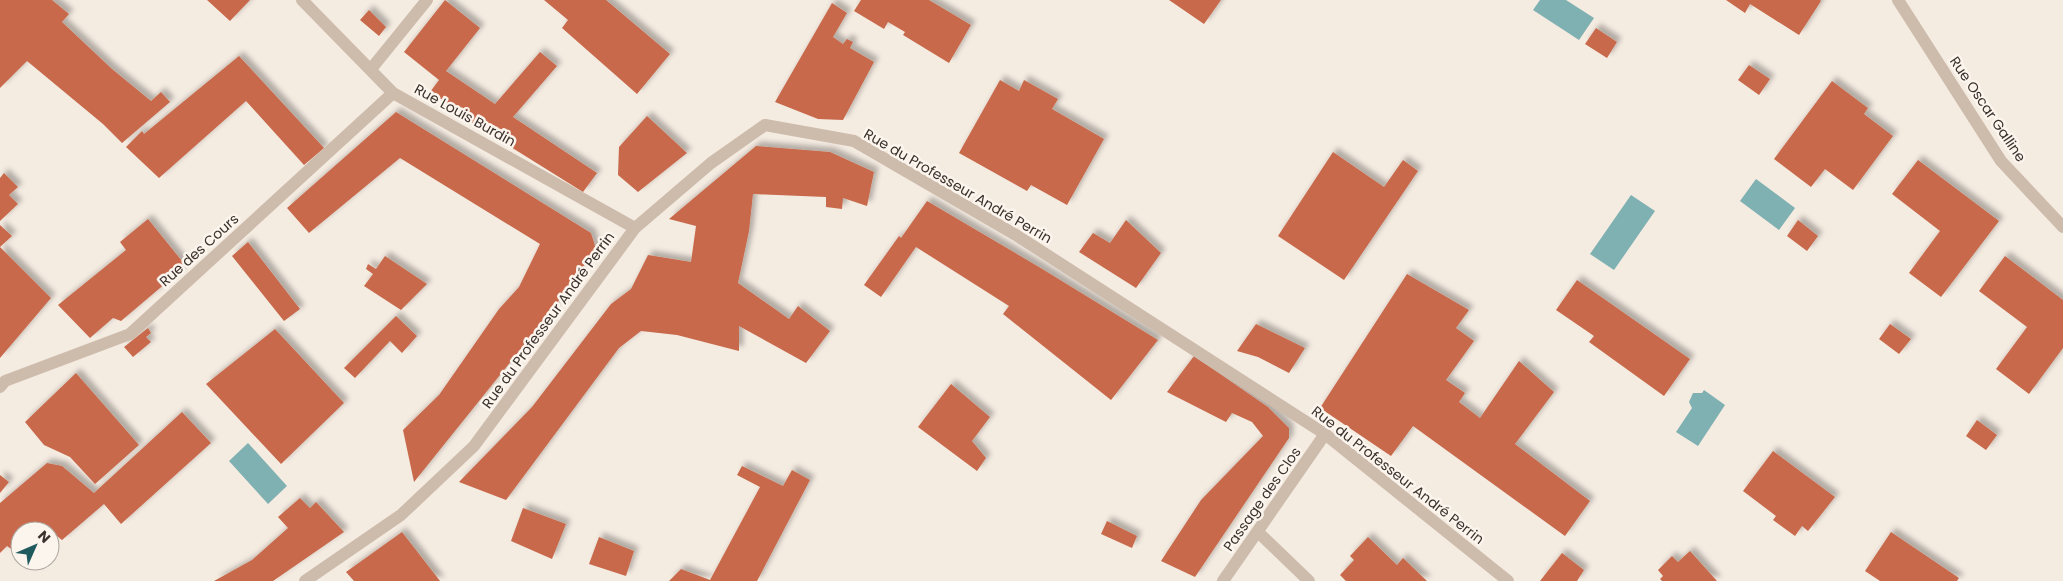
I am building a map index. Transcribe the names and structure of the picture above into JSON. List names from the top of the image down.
{
  "streets": {
    "street": [
      "Rue Oscar Galline",
      "Rue Louis Burdin",
      "Rue du Professeur André Perrin",
      "Rue des Cours",
      "Passage des Clos"
    ]
  },
  "crossings": [
    ["Rue Louis Burdin", "Rue du Professeur André Perrin"],
    ["Rue Louis Burdin", "Rue des Cours"],
    ["Rue du Professeur André Perrin", "Passage des Clos"]
  ],
  "north": "top right"
}
